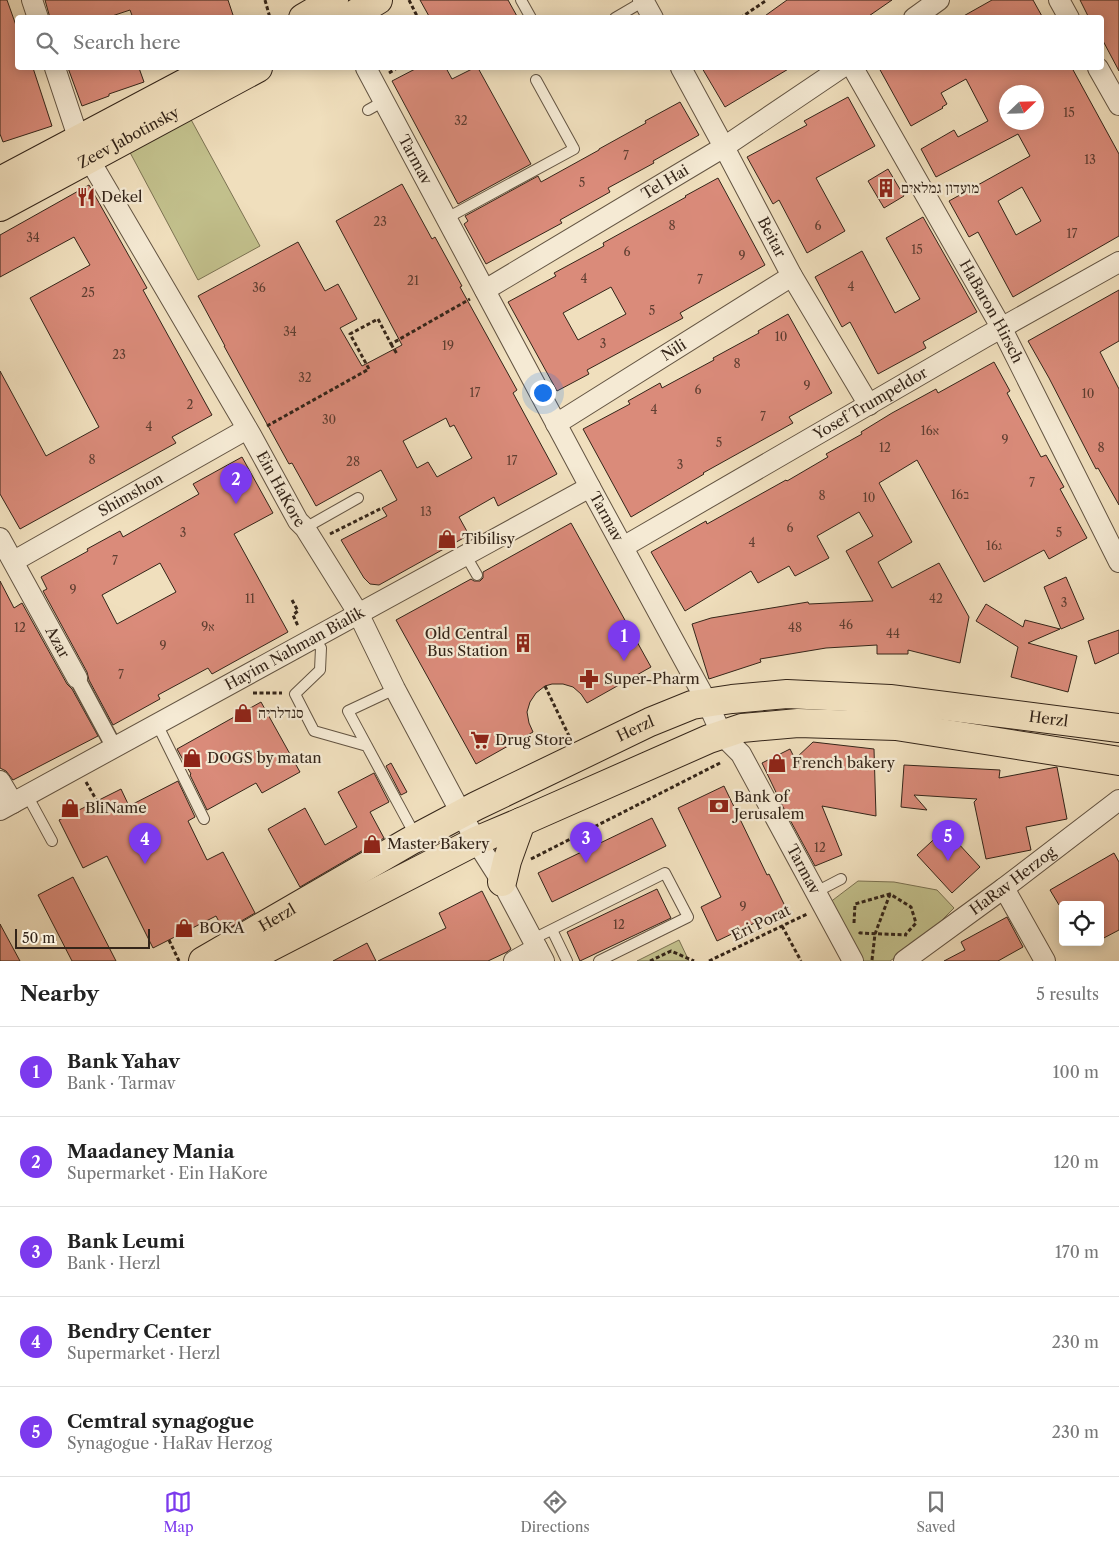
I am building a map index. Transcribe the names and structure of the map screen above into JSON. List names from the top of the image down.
{
  "streets": {
    "main road": ["Zeev Jabotinsky", "Herzl"],
    "street": [
      "Tarmav",
      "Tel Hai",
      "Beitar",
      "HaBaron Hirsch",
      "Nili",
      "Yosef Trumpeldor",
      "Ein HaKore",
      "Shimshon",
      "Azar",
      "Hayim Nahman Bialik",
      "HaRav Herzog"
    ],
    "path": ["Eri Porat"]
  },
  "crossings": [
    ["Zeev Jabotinsky", "Ein HaKore"],
    ["Tarmav", "Tel Hai"],
    ["Tarmav", "Nili"],
    ["Tarmav", "Yosef Trumpeldor"],
    ["Tarmav", "Hayim Nahman Bialik"],
    ["Tarmav", "Herzl"],
    ["Tarmav", "Eri Porat"],
    ["Tel Hai", "Beitar"],
    ["Beitar", "Nili"],
    ["Beitar", "Yosef Trumpeldor"],
    ["HaBaron Hirsch", "Yosef Trumpeldor"],
    ["Ein HaKore", "Shimshon"],
    ["Ein HaKore", "Hayim Nahman Bialik"],
    ["Ein HaKore", "Herzl"],
    ["Shimshon", "Azar"],
    ["Azar", "Hayim Nahman Bialik"]
  ],
  "places": {
    "building": ["מועדון גמלאים", "Old Central Bus Station"],
    "restaurant": ["Dekel"],
    "shop": [
      "Tibilisy",
      "סנדלריה",
      "DOGS by matan",
      "French bakery",
      "BliName",
      "Master Bakery",
      "BOKA"
    ],
    "pharmacy": ["Super-Pharm"],
    "supermarket": ["Drug Store"],
    "bank": ["Bank of Jerusalem"]
  },
  "house_numbers": [
    "15",
    "32",
    "7",
    "13",
    "5",
    "23",
    "8",
    "6",
    "17",
    "34",
    "15",
    "6",
    "9",
    "4",
    "7",
    "21",
    "4",
    "36",
    "25",
    "5",
    "34",
    "10",
    "3",
    "19",
    "23",
    "8",
    "32",
    "9",
    "6",
    "17",
    "10",
    "2",
    "4",
    "7",
    "30",
    "4",
    "16א",
    "9",
    "5",
    "12",
    "8",
    "8",
    "17",
    "28",
    "3",
    "7",
    "16ב",
    "8",
    "10",
    "13",
    "6",
    "3",
    "5",
    "4",
    "16ג",
    "7",
    "9",
    "11",
    "42",
    "3",
    "46",
    "9א",
    "12",
    "48",
    "44",
    "9",
    "7",
    "12",
    "9",
    "12"
  ],
  "scale_bar": "50 m",
  "north": "top right",
  "page": {
    "search": "Search here",
    "pins": [
      "2",
      "1",
      "5",
      "3",
      "4"
    ],
    "scale": "50 m",
    "heading": ["Nearby", "5 results"],
    "list": [
      {
        "mark": "1",
        "name": "Bank Yahav",
        "note": "Bank · Tarmav",
        "value": "100 m"
      },
      {
        "mark": "2",
        "name": "Maadaney Mania",
        "note": "Supermarket · Ein HaKore",
        "value": "120 m"
      },
      {
        "mark": "3",
        "name": "Bank Leumi",
        "note": "Bank · Herzl",
        "value": "170 m"
      },
      {
        "mark": "4",
        "name": "Bendry Center",
        "note": "Supermarket · Herzl",
        "value": "230 m"
      },
      {
        "mark": "5",
        "name": "Cemtral synagogue",
        "note": "Synagogue · HaRav Herzog",
        "value": "230 m"
      }
    ],
    "nav": ["Map", "Directions", "Saved"]
  }
}
